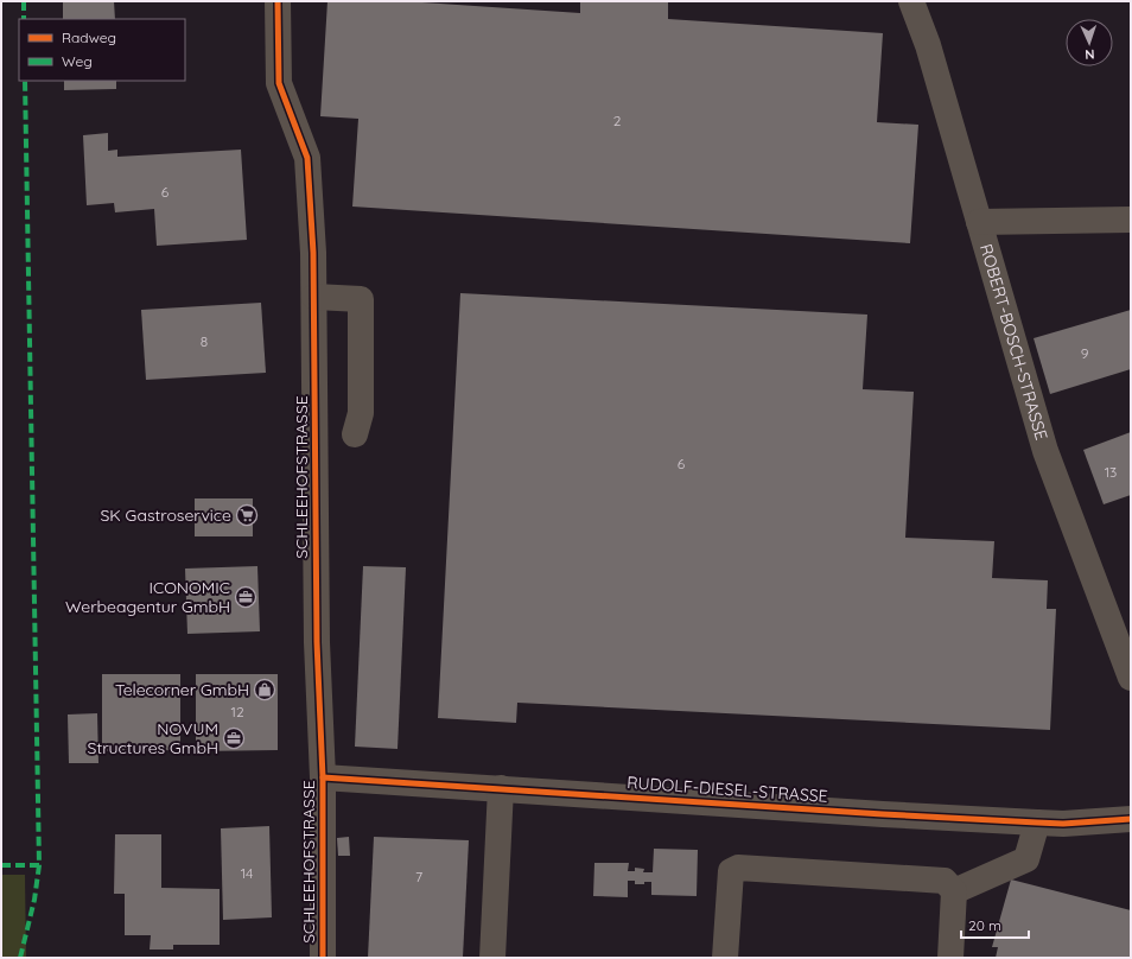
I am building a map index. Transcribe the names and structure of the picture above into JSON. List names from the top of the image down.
{
  "streets": {
    "street": ["ROBERT-BOSCH-STRASSE", "SCHLEEHOFSTRASSE", "RUDOLF-DIESEL-STRASSE"]
  },
  "crossings": [
    ["SCHLEEHOFSTRASSE", "RUDOLF-DIESEL-STRASSE"]
  ],
  "places": {
    "supermarket": ["SK Gastroservice"],
    "office": ["ICONOMIC Werbeagentur GmbH", "NOVUM Structures GmbH"],
    "shop": ["Telecorner GmbH"]
  },
  "house_numbers": [
    "2",
    "6",
    "8",
    "9",
    "6",
    "13",
    "12",
    "14",
    "7"
  ],
  "legend": ["Radweg", "Weg"],
  "scale_bar": "20 m",
  "north": "bottom"
}
